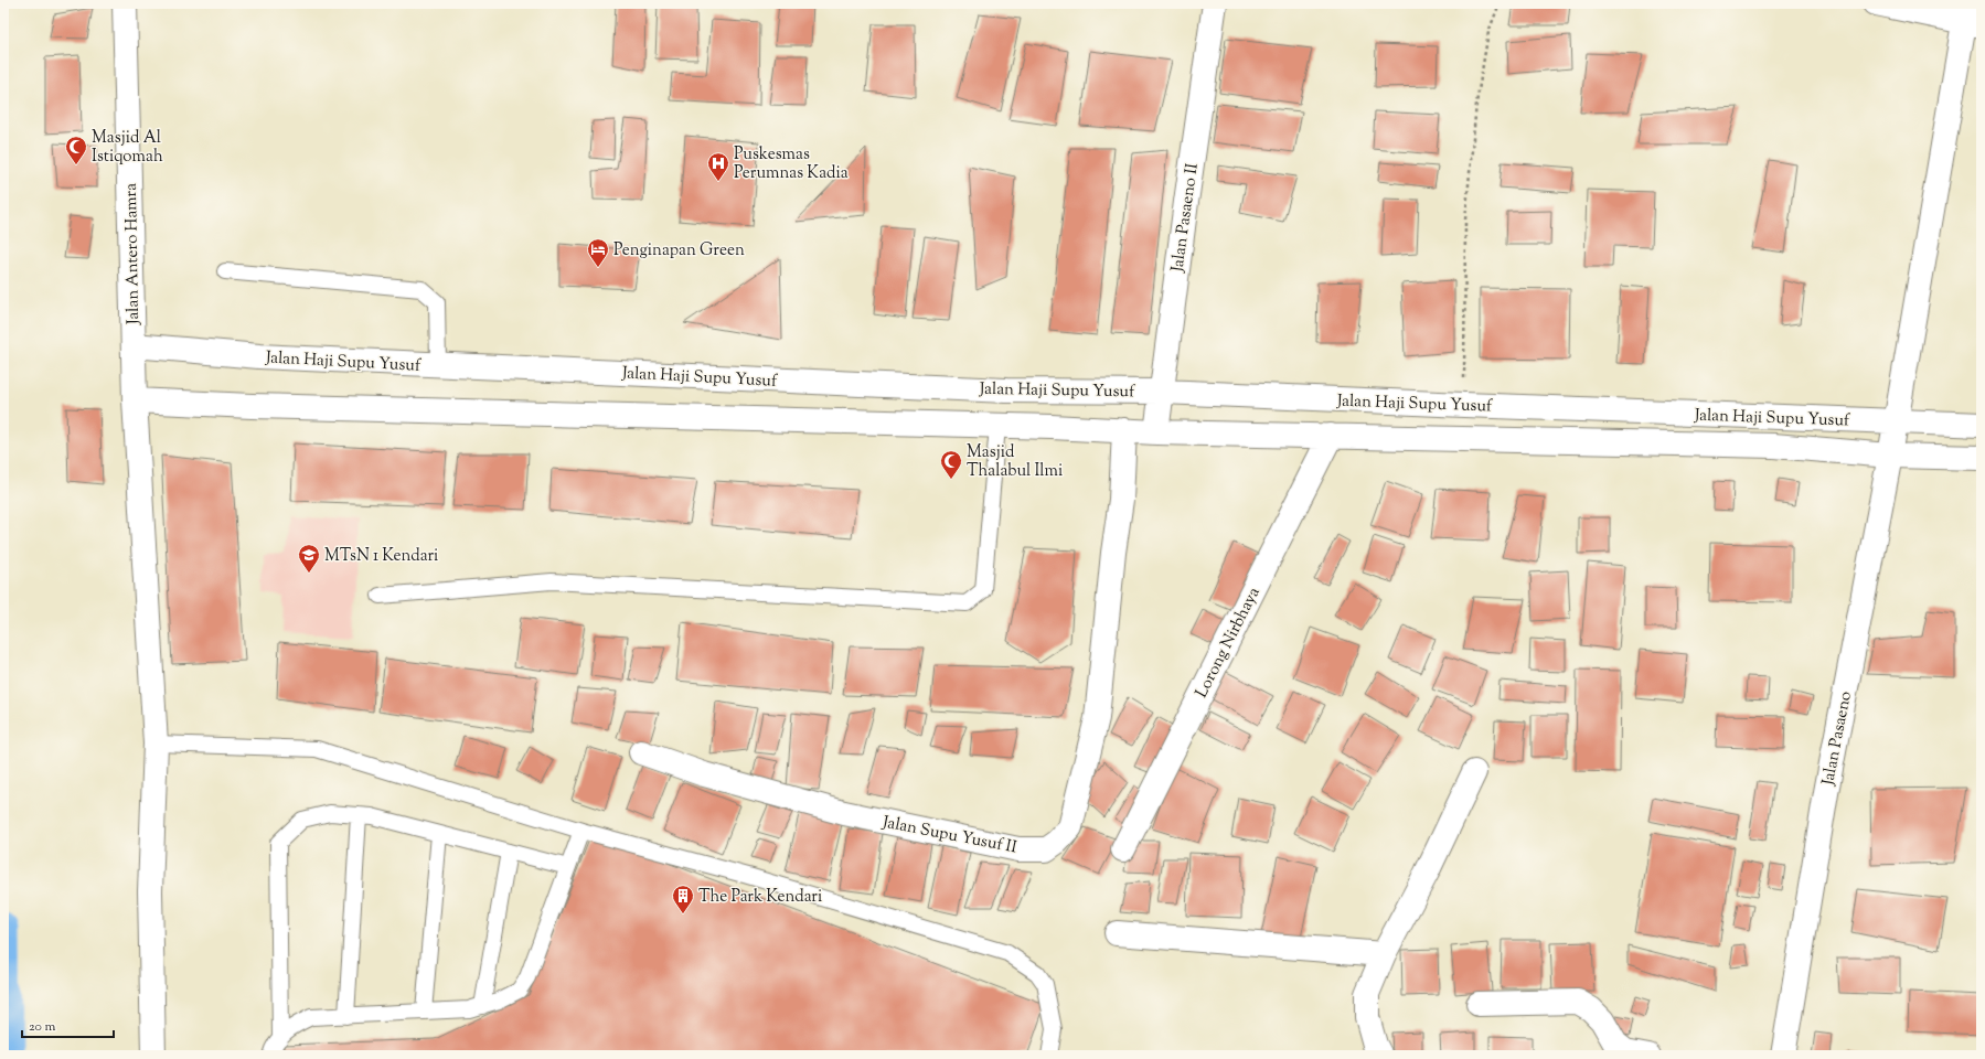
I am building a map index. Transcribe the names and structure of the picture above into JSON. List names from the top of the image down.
{
  "streets": {
    "street": [
      "Jalan Pasaeno II",
      "Jalan Antero Hamra",
      "Jalan Haji Supu Yusuf",
      "Lorong Nirbhaya",
      "Jalan Pasaeno",
      "Jalan Supu Yusuf II"
    ]
  },
  "crossings": [
    ["Jalan Pasaeno II", "Jalan Haji Supu Yusuf"],
    ["Jalan Antero Hamra", "Jalan Haji Supu Yusuf"],
    ["Jalan Haji Supu Yusuf", "Lorong Nirbhaya"],
    ["Jalan Haji Supu Yusuf", "Jalan Pasaeno"],
    ["Jalan Haji Supu Yusuf", "Jalan Supu Yusuf II"]
  ],
  "places": {
    "mosque": ["Masjid Al Istiqomah", "Masjid Thalabul Ilmi"],
    "hospital": ["Puskesmas Perumnas Kadia"],
    "hotel": ["Penginapan Green"],
    "school or university": ["MTsN 1 Kendari"],
    "building": ["The Park Kendari"]
  },
  "scale_bar": "20 m"
}
